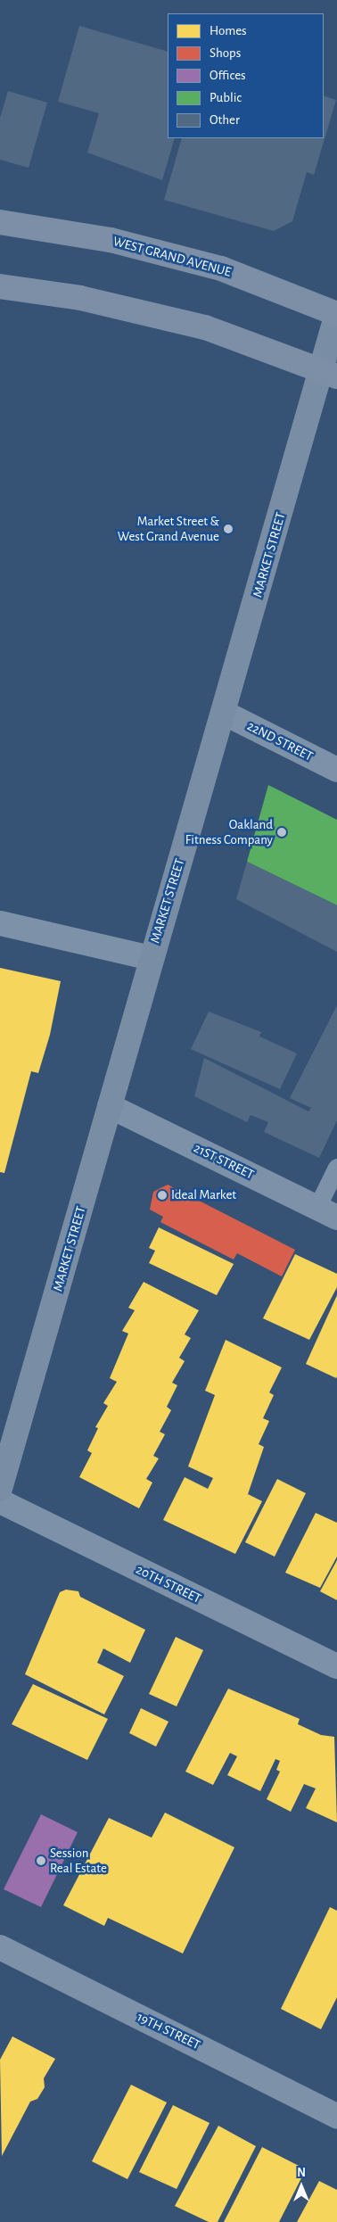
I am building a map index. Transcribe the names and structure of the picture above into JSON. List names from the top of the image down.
{
  "streets": {
    "main road": ["WEST GRAND AVENUE", "MARKET STREET"],
    "street": [
      "22ND STREET",
      "21ST STREET",
      "20TH STREET",
      "19TH STREET"
    ]
  },
  "crossings": [
    ["WEST GRAND AVENUE", "MARKET STREET"],
    ["MARKET STREET", "22ND STREET"],
    ["MARKET STREET", "21ST STREET"]
  ],
  "places": [
    "Market Street & West Grand Avenue",
    "Oakland Fitness Company",
    "Ideal Market",
    "Session Real Estate"
  ],
  "legend": [
    "Homes",
    "Shops",
    "Offices",
    "Public",
    "Other"
  ],
  "north": "top"
}
